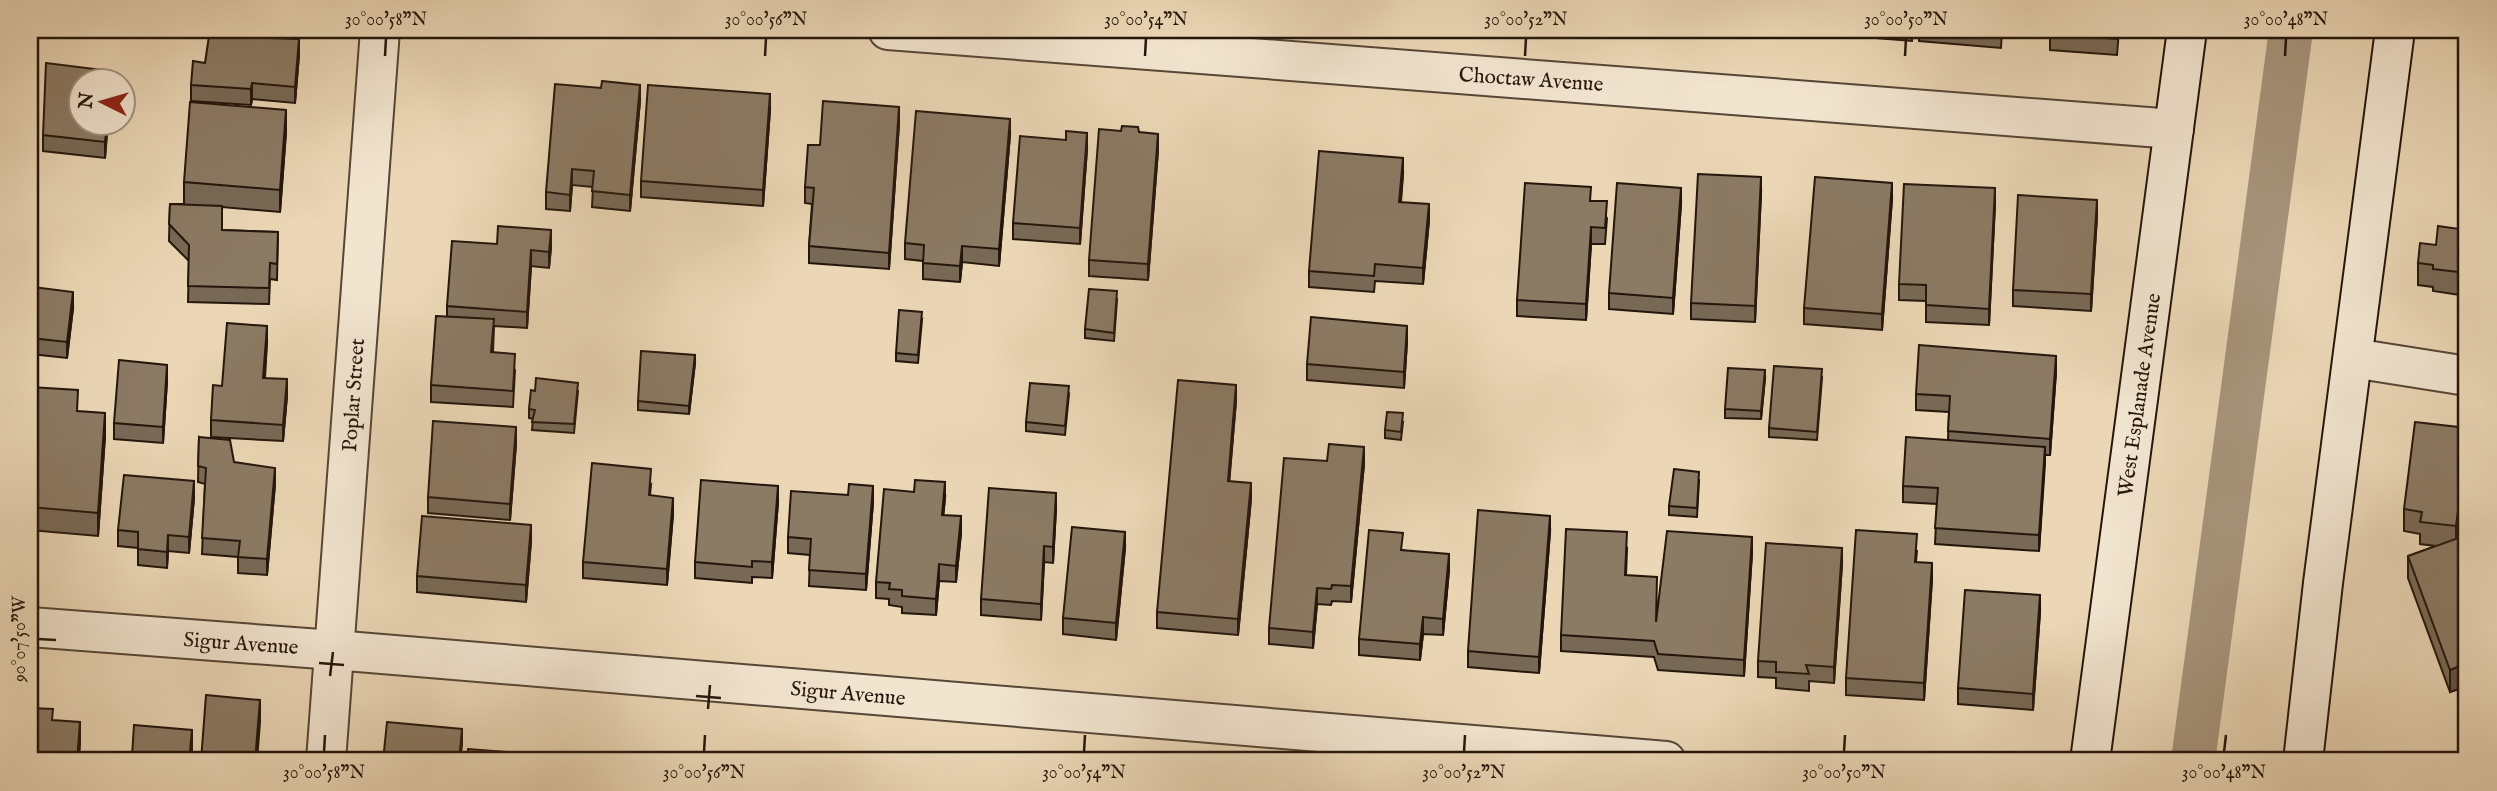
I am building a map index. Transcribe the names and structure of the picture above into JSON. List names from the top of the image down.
{
  "streets": {
    "street": [
      "Choctaw Avenue",
      "Poplar Street",
      "West Esplanade Avenue",
      "Sigur Avenue"
    ]
  },
  "crossings": [
    ["Choctaw Avenue", "West Esplanade Avenue"],
    ["Poplar Street", "Sigur Avenue"]
  ],
  "north": "left",
  "coordinates": [
    "30°00'58\"N",
    "30°00'56\"N",
    "30°00'54\"N",
    "30°00'52\"N",
    "30°00'50\"N",
    "30°00'48\"N",
    "90°07'50\"W"
  ]
}
